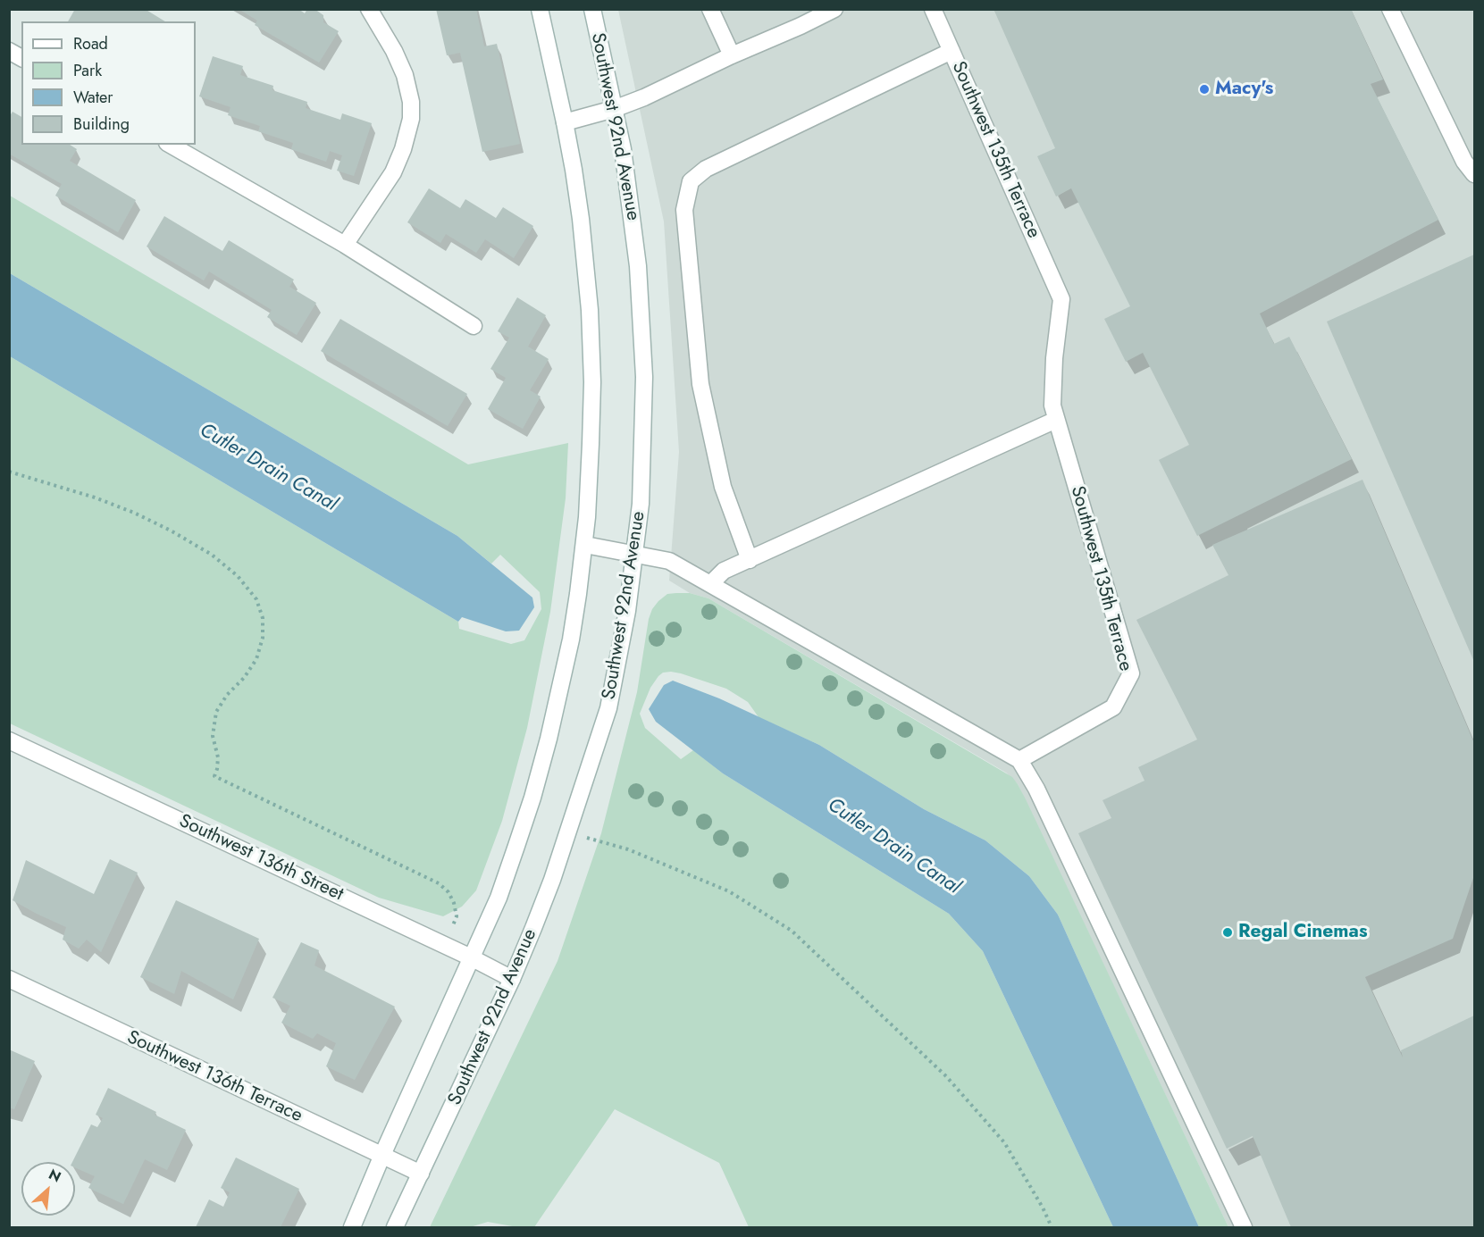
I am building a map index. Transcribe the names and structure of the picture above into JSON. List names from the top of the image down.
{
  "streets": {
    "street": [
      "Southwest 92nd Avenue",
      "Southwest 135th Terrace",
      "Southwest 136th Street",
      "Southwest 136th Terrace"
    ]
  },
  "crossings": [
    ["Southwest 92nd Avenue", "Southwest 136th Street"],
    ["Southwest 92nd Avenue", "Southwest 136th Terrace"]
  ],
  "water": ["Cutler Drain Canal"],
  "places": ["Macy's", "Regal Cinemas"],
  "legend": [
    "Road",
    "Park",
    "Water",
    "Building"
  ],
  "north": "top right"
}
